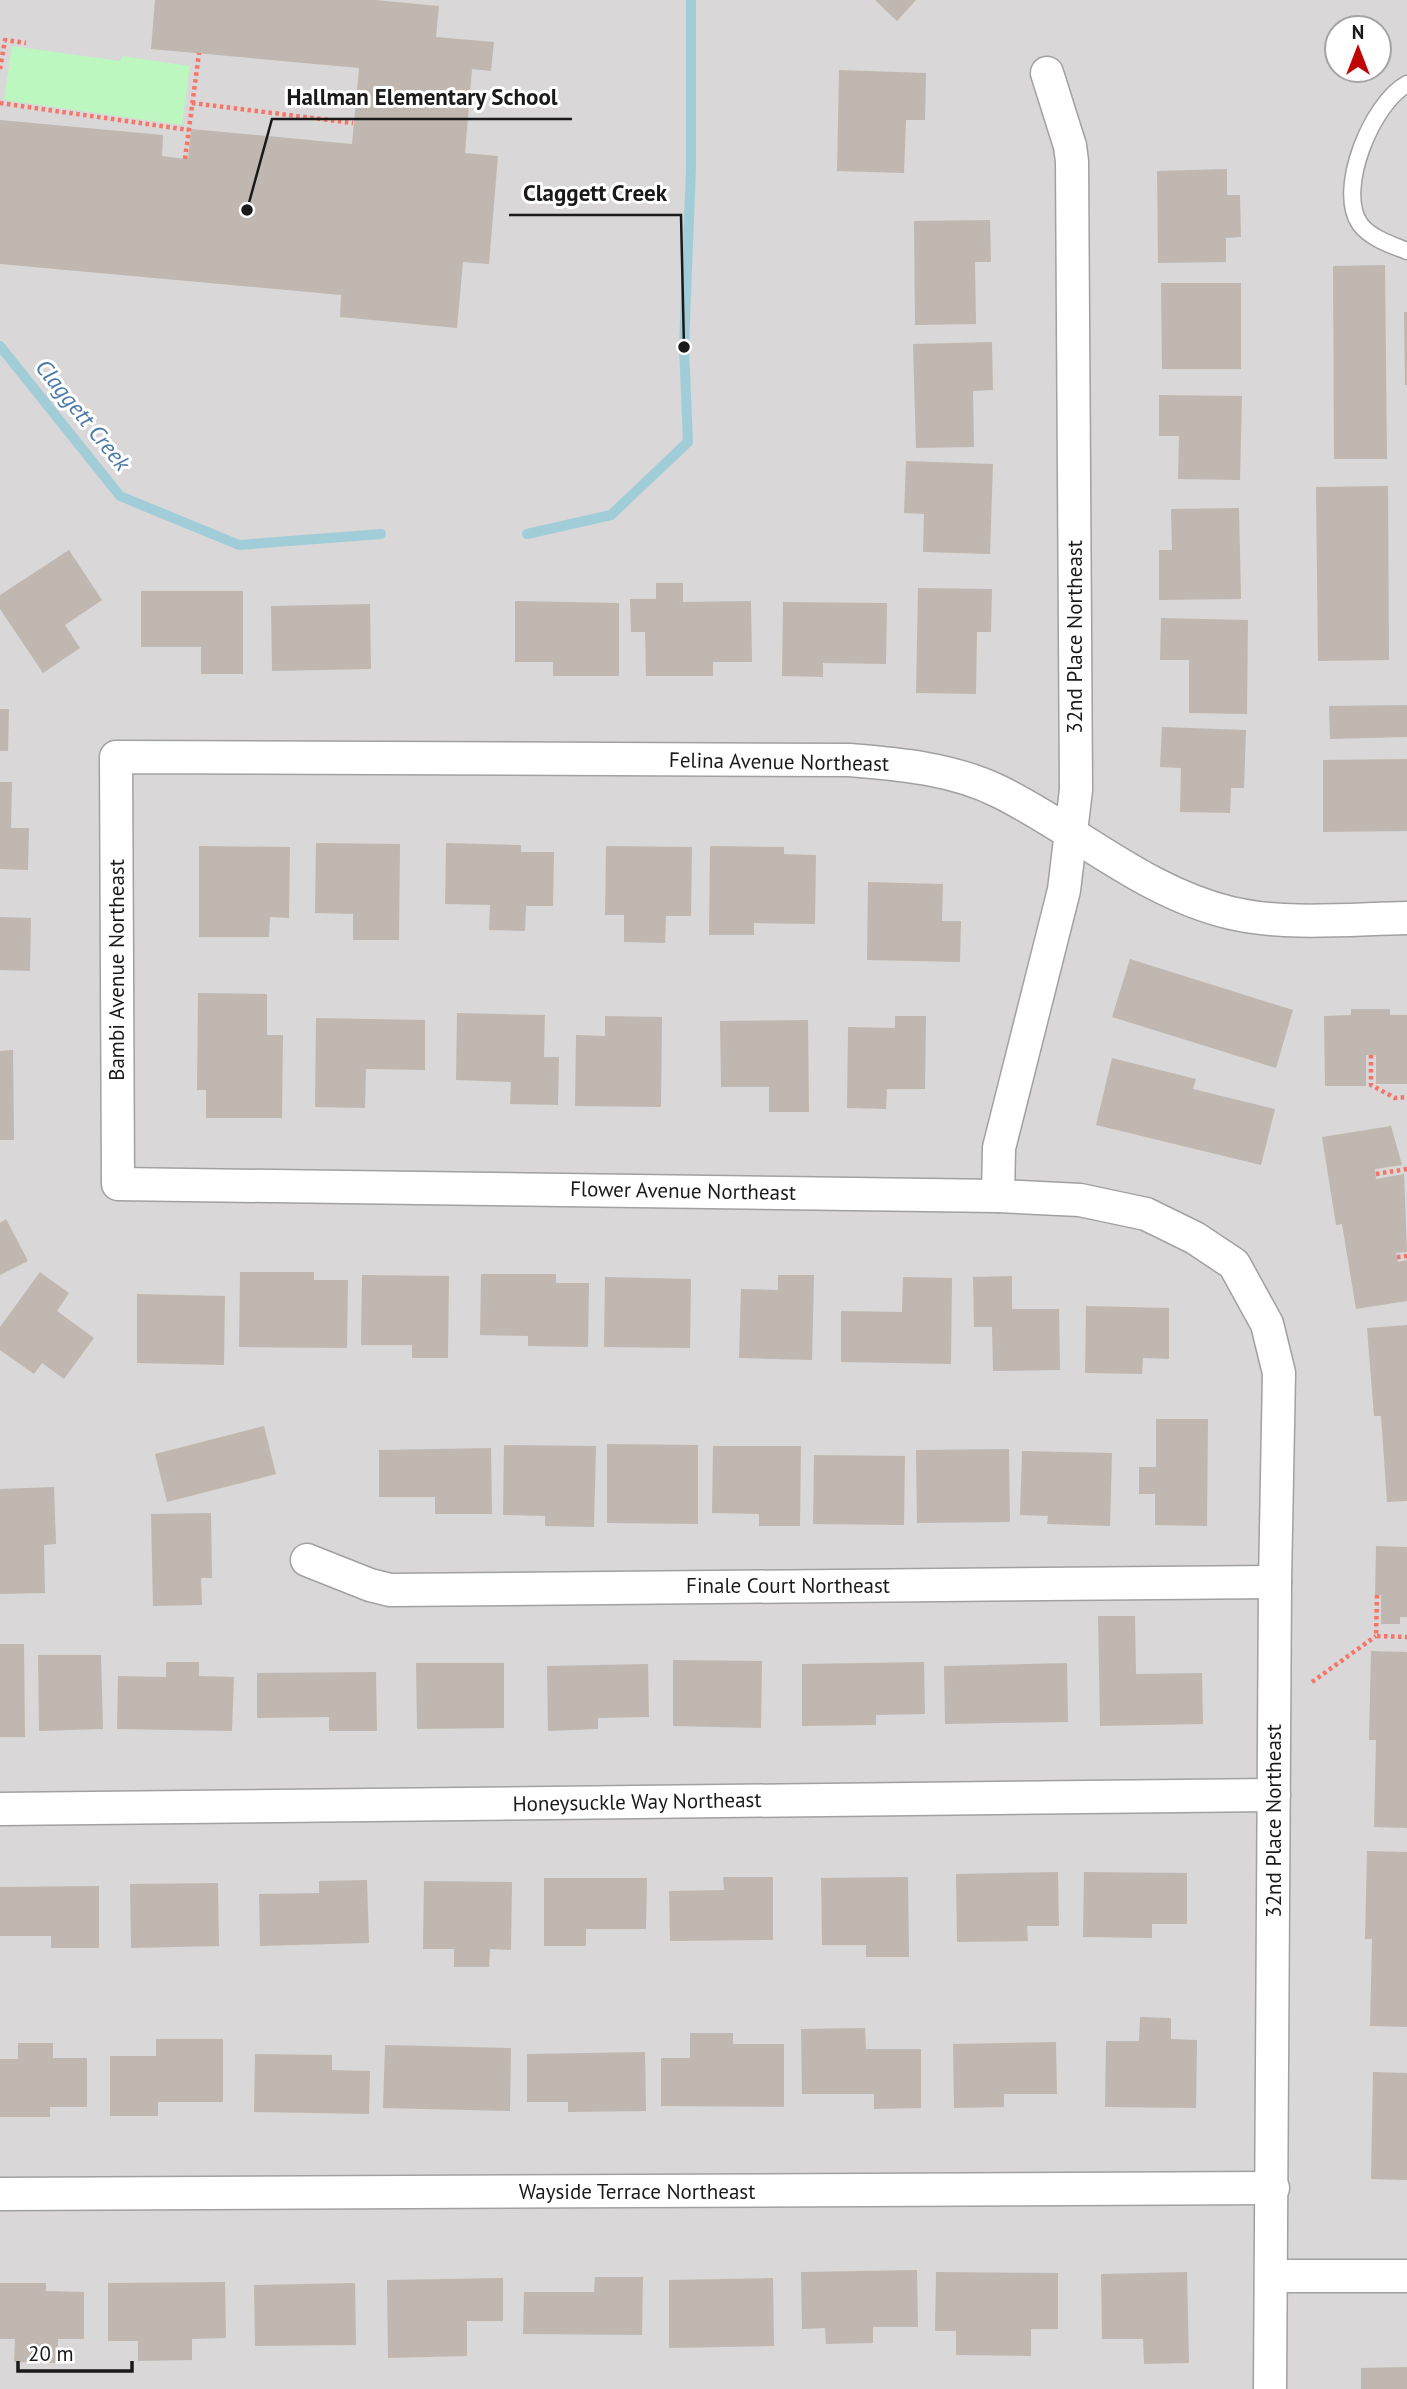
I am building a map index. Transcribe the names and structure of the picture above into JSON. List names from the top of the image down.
{
  "streets": {
    "street": [
      "32nd Place Northeast",
      "Felina Avenue Northeast",
      "Bambi Avenue Northeast",
      "Flower Avenue Northeast",
      "Finale Court Northeast",
      "Honeysuckle Way Northeast",
      "Wayside Terrace Northeast"
    ]
  },
  "crossings": [
    ["32nd Place Northeast", "Felina Avenue Northeast"],
    ["32nd Place Northeast", "Flower Avenue Northeast"],
    ["32nd Place Northeast", "Finale Court Northeast"],
    ["32nd Place Northeast", "Honeysuckle Way Northeast"],
    ["32nd Place Northeast", "Wayside Terrace Northeast"],
    ["Felina Avenue Northeast", "Bambi Avenue Northeast"],
    ["Bambi Avenue Northeast", "Flower Avenue Northeast"]
  ],
  "water": ["Claggett Creek"],
  "places": ["Hallman Elementary School", "Claggett Creek"],
  "scale_bar": "20 m",
  "north": "top"
}
